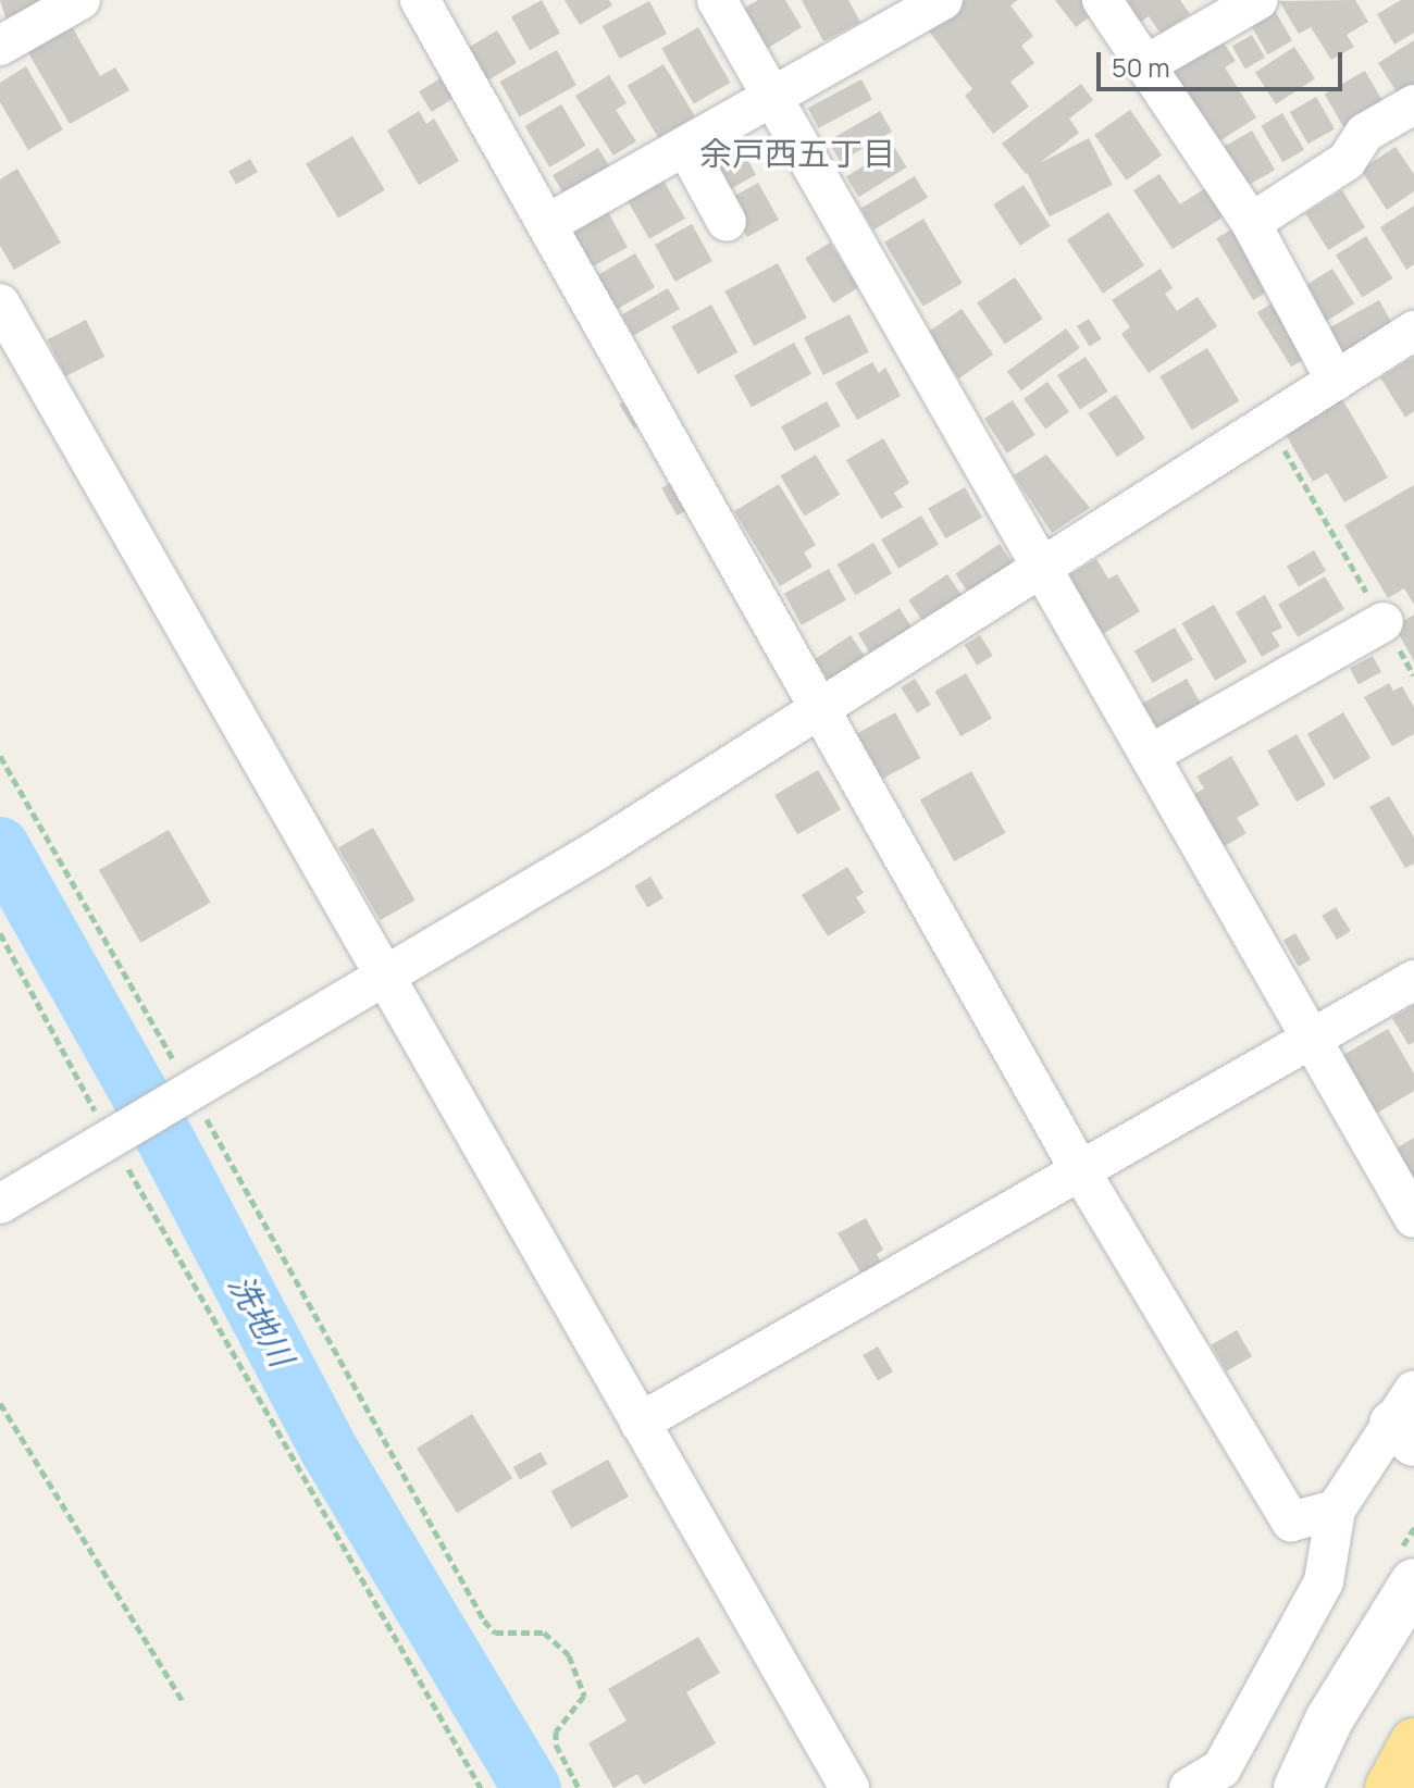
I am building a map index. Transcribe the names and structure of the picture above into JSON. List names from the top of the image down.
{
  "districts": ["余戸西五丁目"],
  "water": ["洗地川"],
  "scale_bar": "50 m"
}
